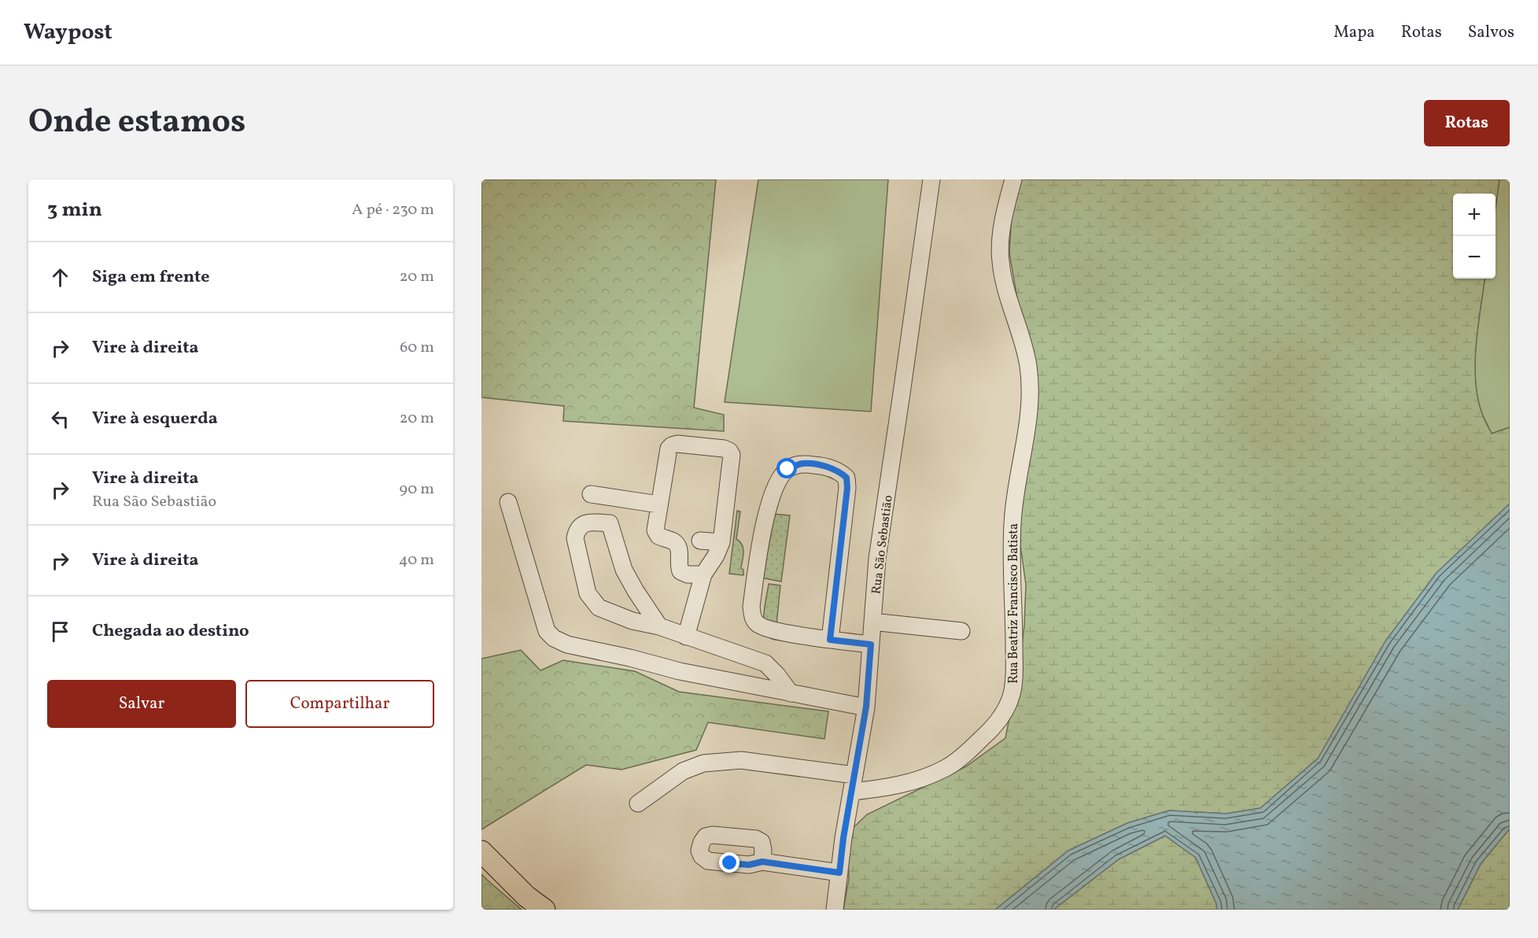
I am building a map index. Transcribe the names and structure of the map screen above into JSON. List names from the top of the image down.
{
  "streets": {
    "street": ["Rua São Sebastião", "Rua Beatriz Francisco Batista"]
  },
  "crossings": [
    ["Rua São Sebastião", "Rua Beatriz Francisco Batista"]
  ],
  "page": {
    "header": "Waypost",
    "nav": ["Mapa", "Rotas", "Salvos"],
    "title": "Onde estamos",
    "buttons": [
      "Rotas",
      ["Salvar", "Compartilhar"]
    ],
    "heading": ["3 min", "A pé · 230 m"],
    "map_buttons": ["+", "−"],
    "list": [
      ["Siga em frente", "20 m"],
      ["Vire à direita", "60 m"],
      ["Vire à esquerda", "20 m"],
      ["Vire à direita", "Rua São Sebastião", "90 m"],
      ["Vire à direita", "40 m"],
      "Chegada ao destino"
    ]
  }
}
